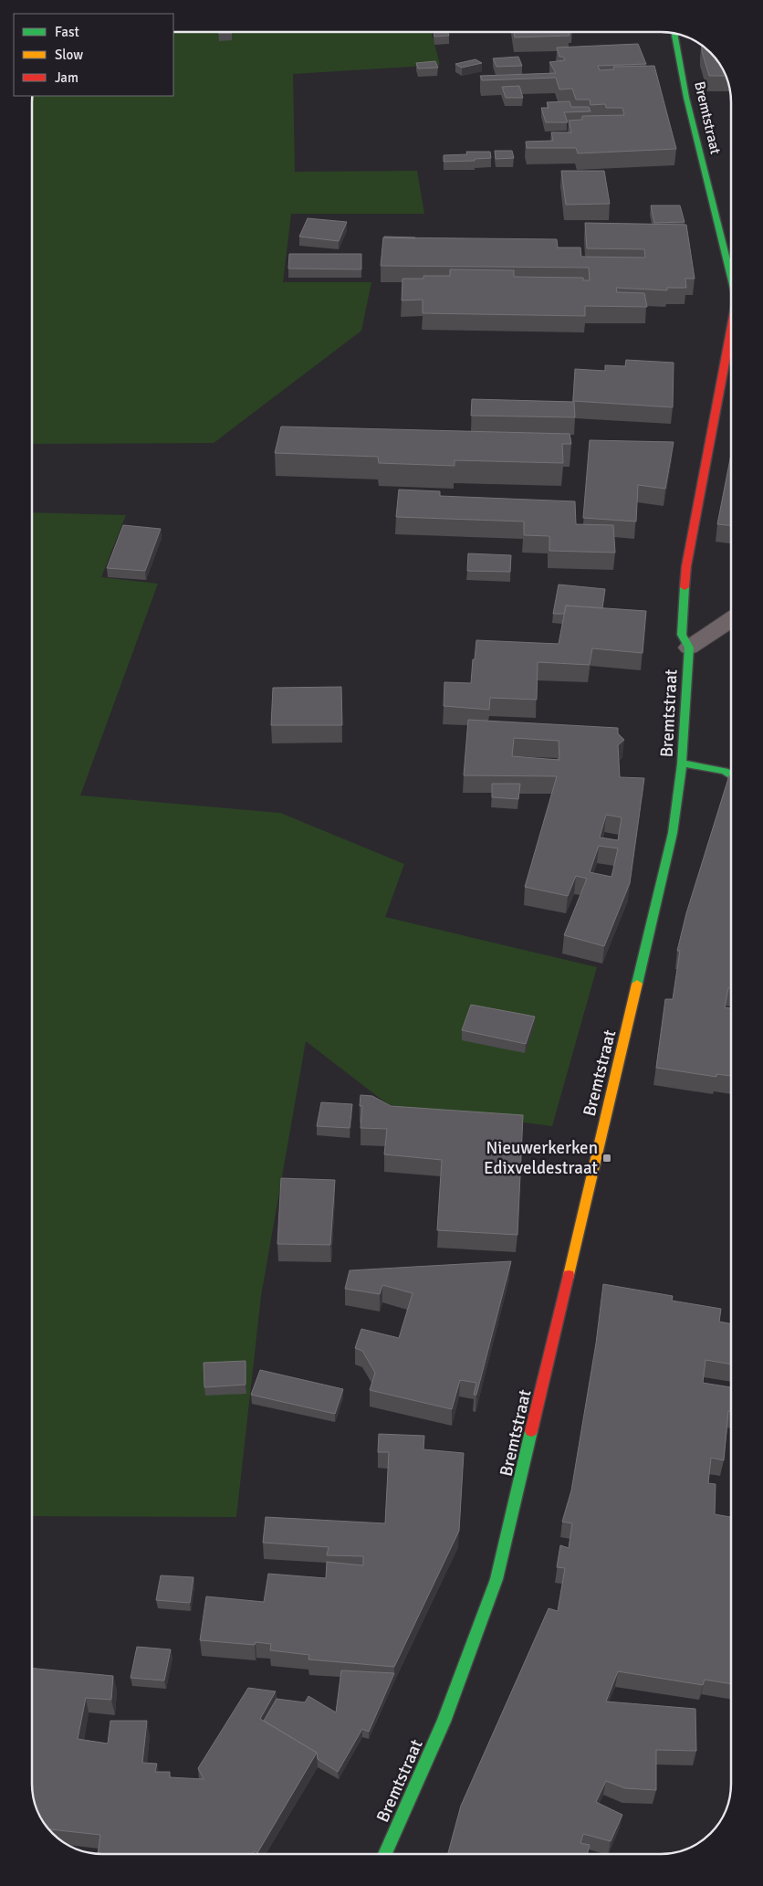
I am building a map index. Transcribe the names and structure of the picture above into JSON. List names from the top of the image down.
{
  "streets": {
    "street": ["Bremtstraat"]
  },
  "places": {
    "transit": ["Nieuwerkerken Edixveldestraat"]
  },
  "legend": ["Fast", "Slow", "Jam"]
}
